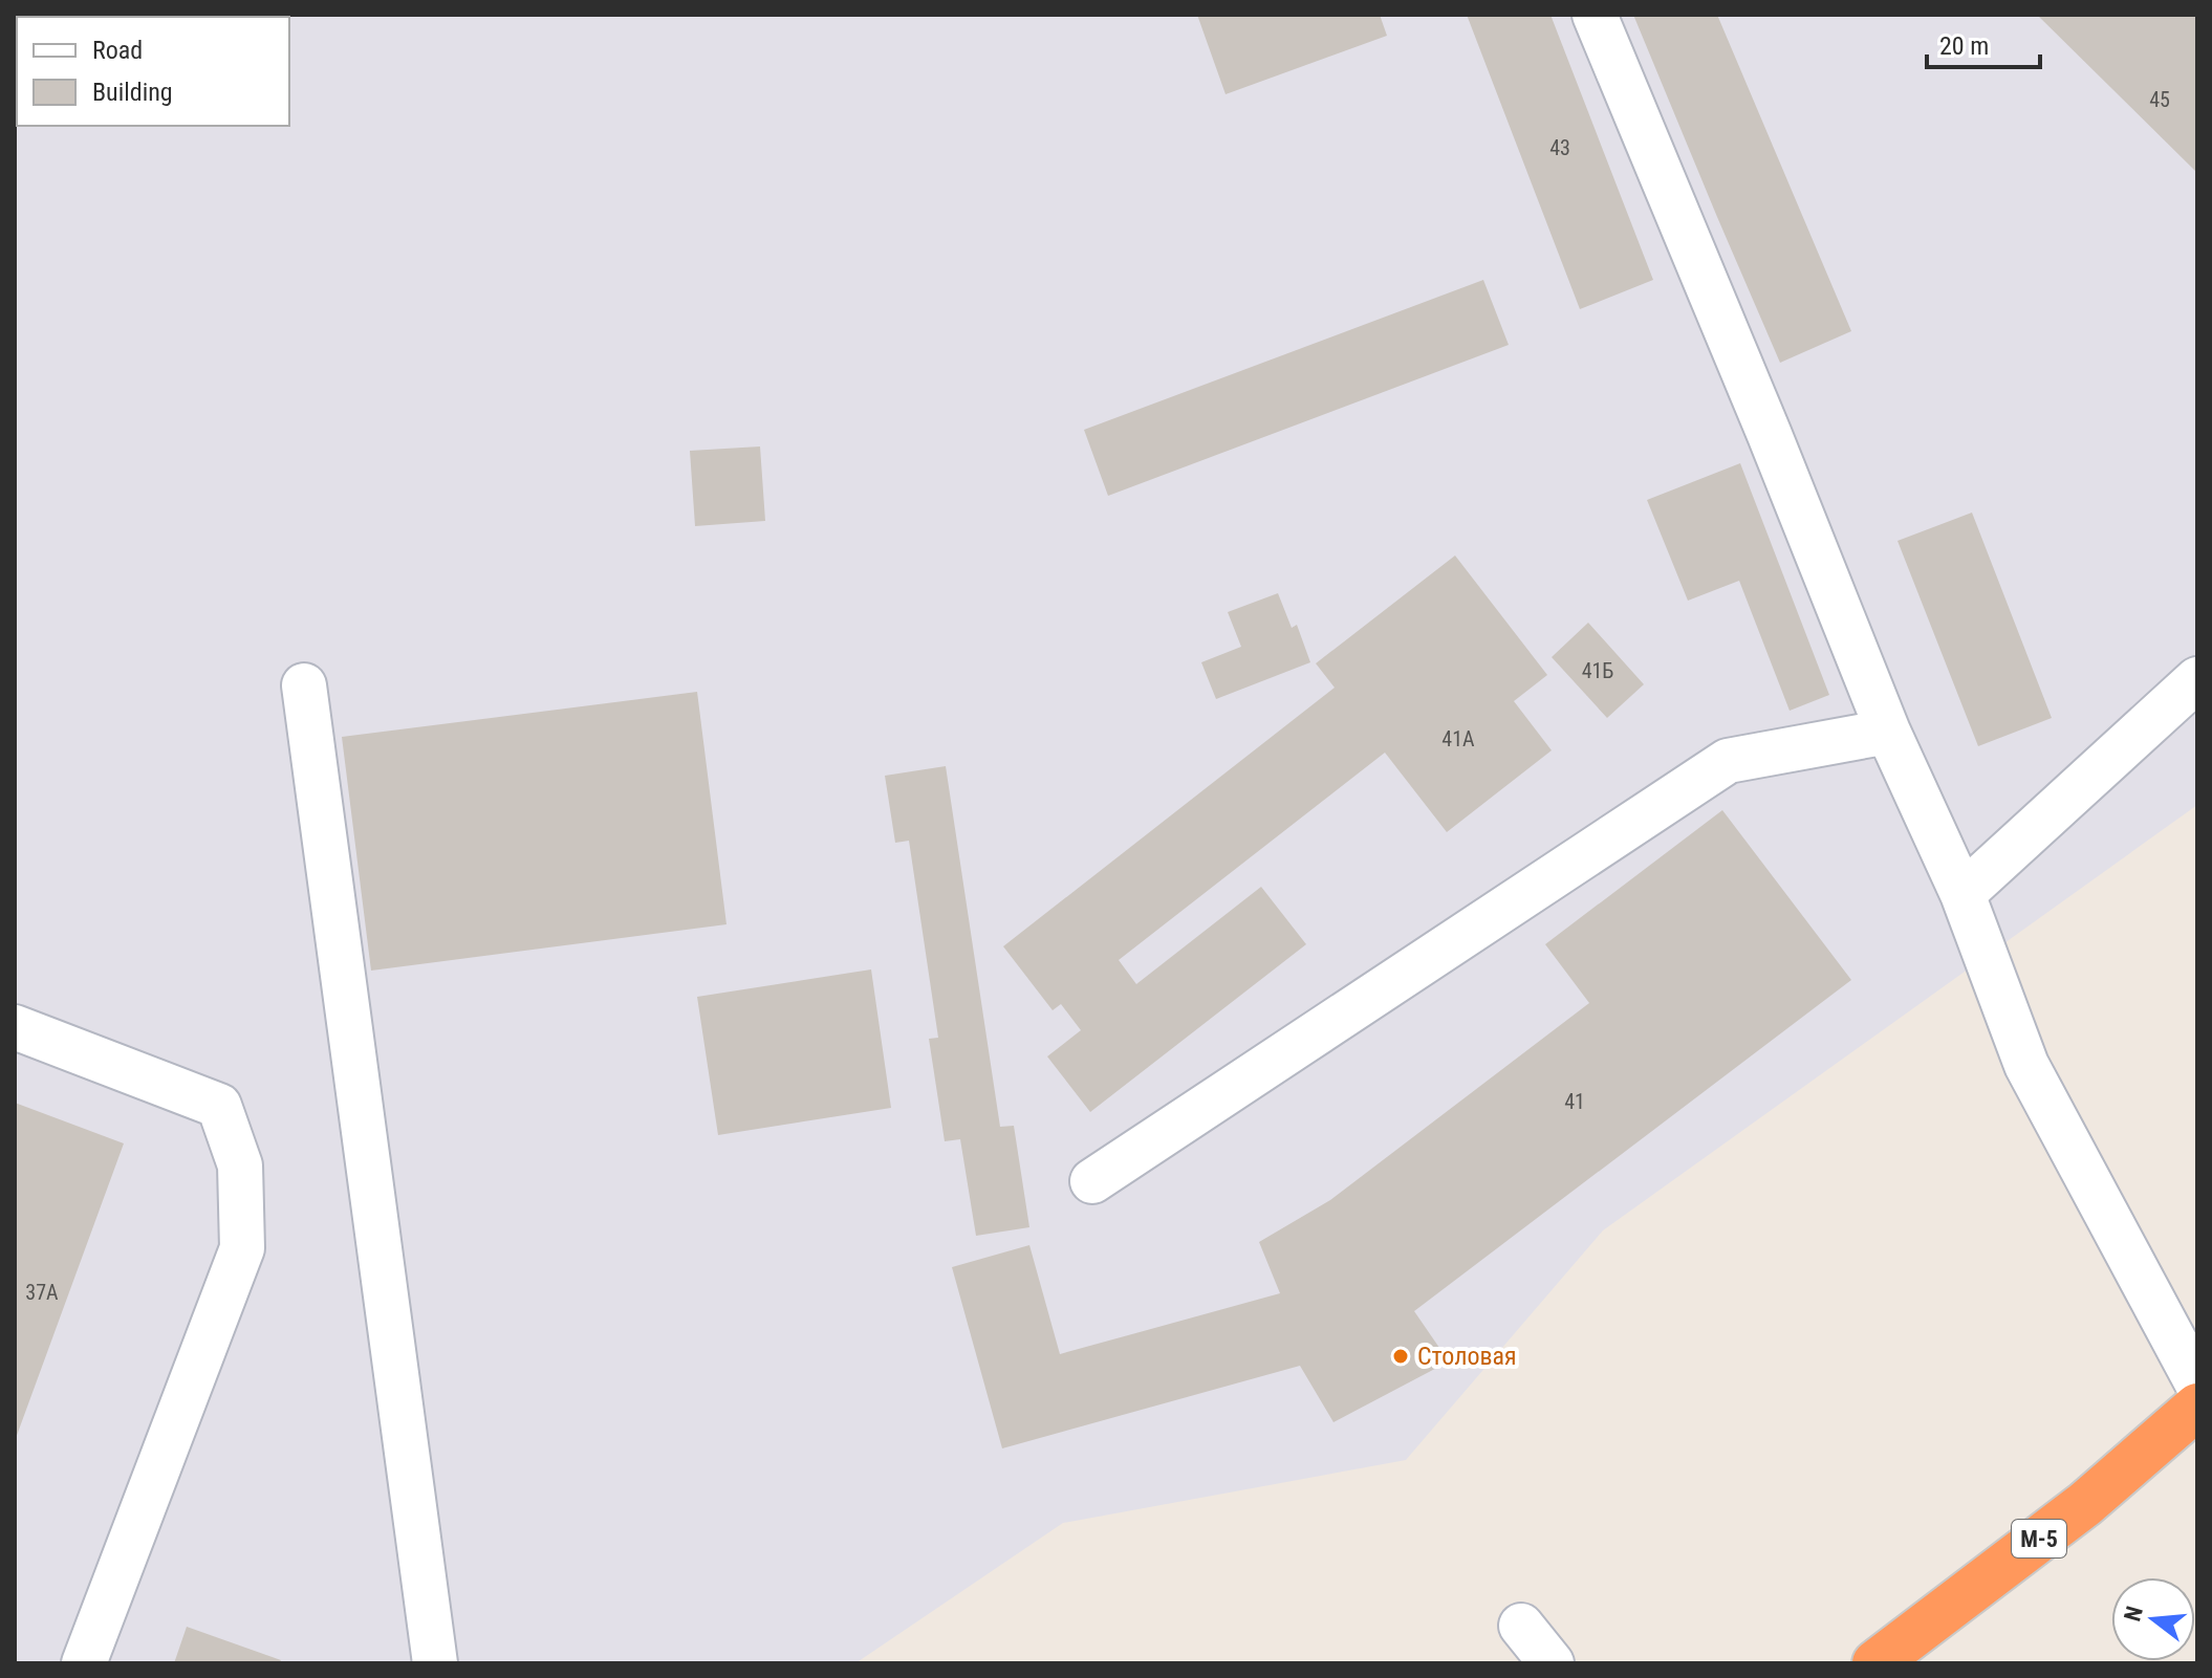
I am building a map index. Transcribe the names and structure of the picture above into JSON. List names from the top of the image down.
{
  "streets": {
    "highway": ["М-5"]
  },
  "places": ["Столовая"],
  "house_numbers": [
    "45",
    "43",
    "41Б",
    "41А",
    "41",
    "37А"
  ],
  "legend": ["Road", "Building"],
  "scale_bar": "20 m",
  "north": "left"
}
